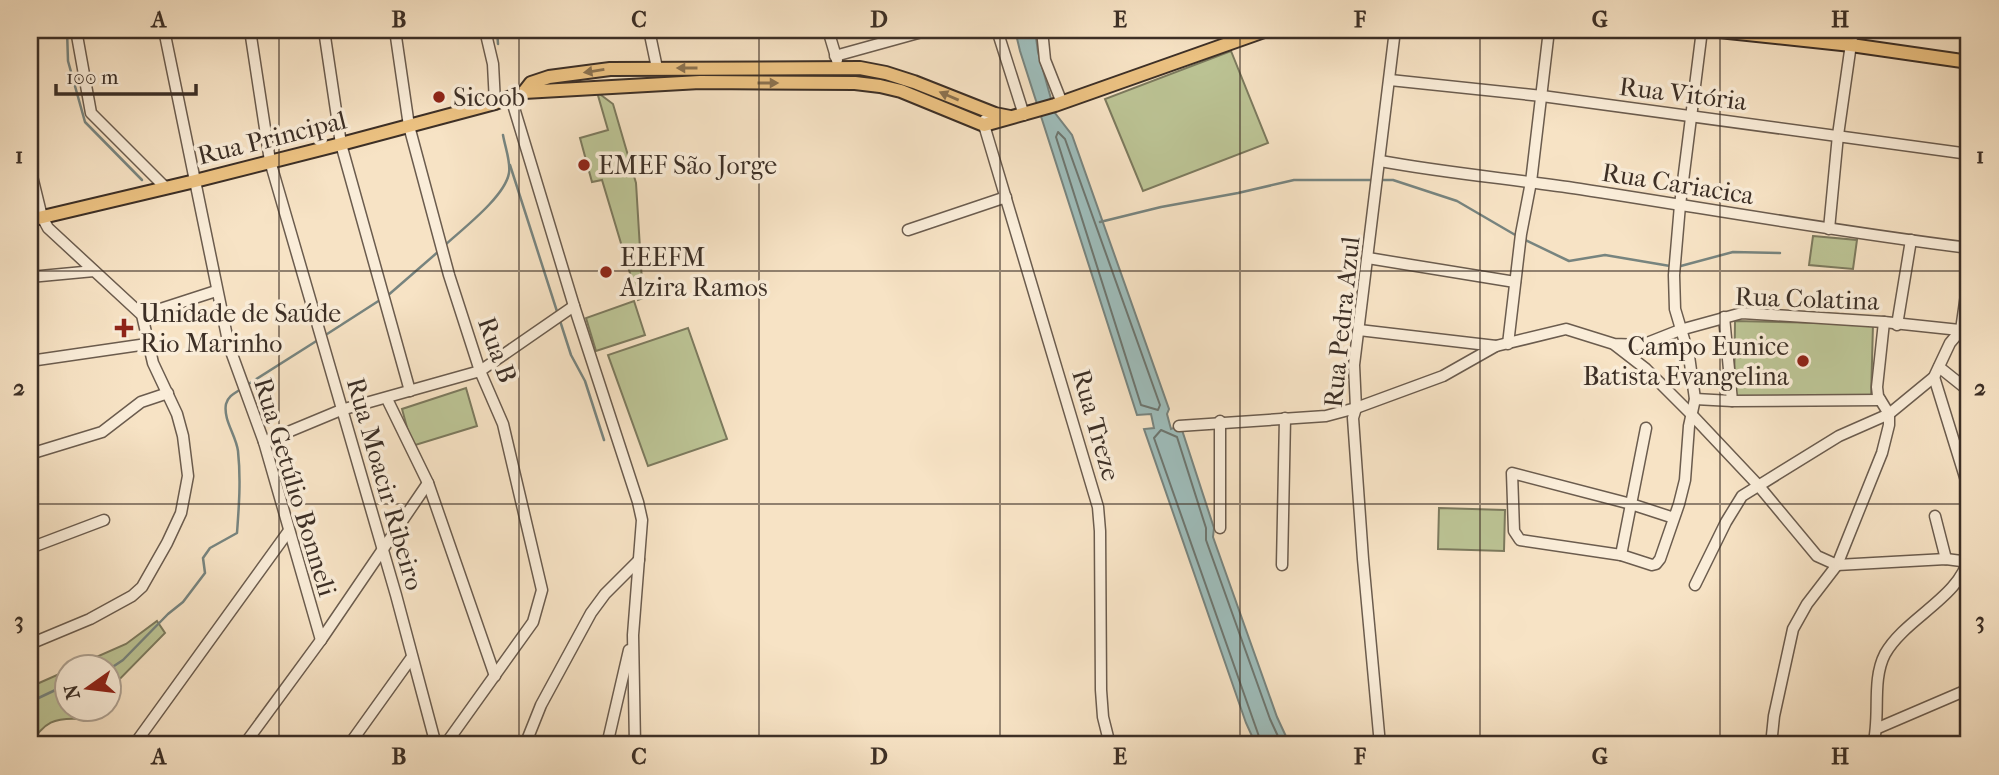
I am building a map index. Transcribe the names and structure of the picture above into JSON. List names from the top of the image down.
{
  "streets": {
    "main road": ["Rua Principal"],
    "street": [
      "Rua Vitória",
      "Rua Cariacica",
      "Rua Colatina",
      "Rua Pedra Azul",
      "Rua B",
      "Rua Treze",
      "Rua Moacir Ribeiro",
      "Rua Getúlio Bonneli"
    ]
  },
  "crossings": [
    ["Rua Vitória", "Rua Pedra Azul"],
    ["Rua Principal", "Rua B"],
    ["Rua Principal", "Rua Treze"],
    ["Rua Principal", "Rua Moacir Ribeiro"],
    ["Rua Principal", "Rua Getúlio Bonneli"],
    ["Rua Cariacica", "Rua Pedra Azul"],
    ["Rua Colatina", "Rua Pedra Azul"]
  ],
  "places": {
    "other": [
      "Sicoob",
      "EMEF São Jorge",
      "EEEFM Alzira Ramos",
      "Campo Eunice Batista Evangelina"
    ],
    "health": ["Unidade de Saúde Rio Marinho"]
  },
  "scale_bar": "100 m",
  "north": "left",
  "grid": {
    "columns": [
      "A",
      "B",
      "C",
      "D",
      "E",
      "F",
      "G",
      "H"
    ],
    "rows": ["1", "2", "3"]
  }
}
